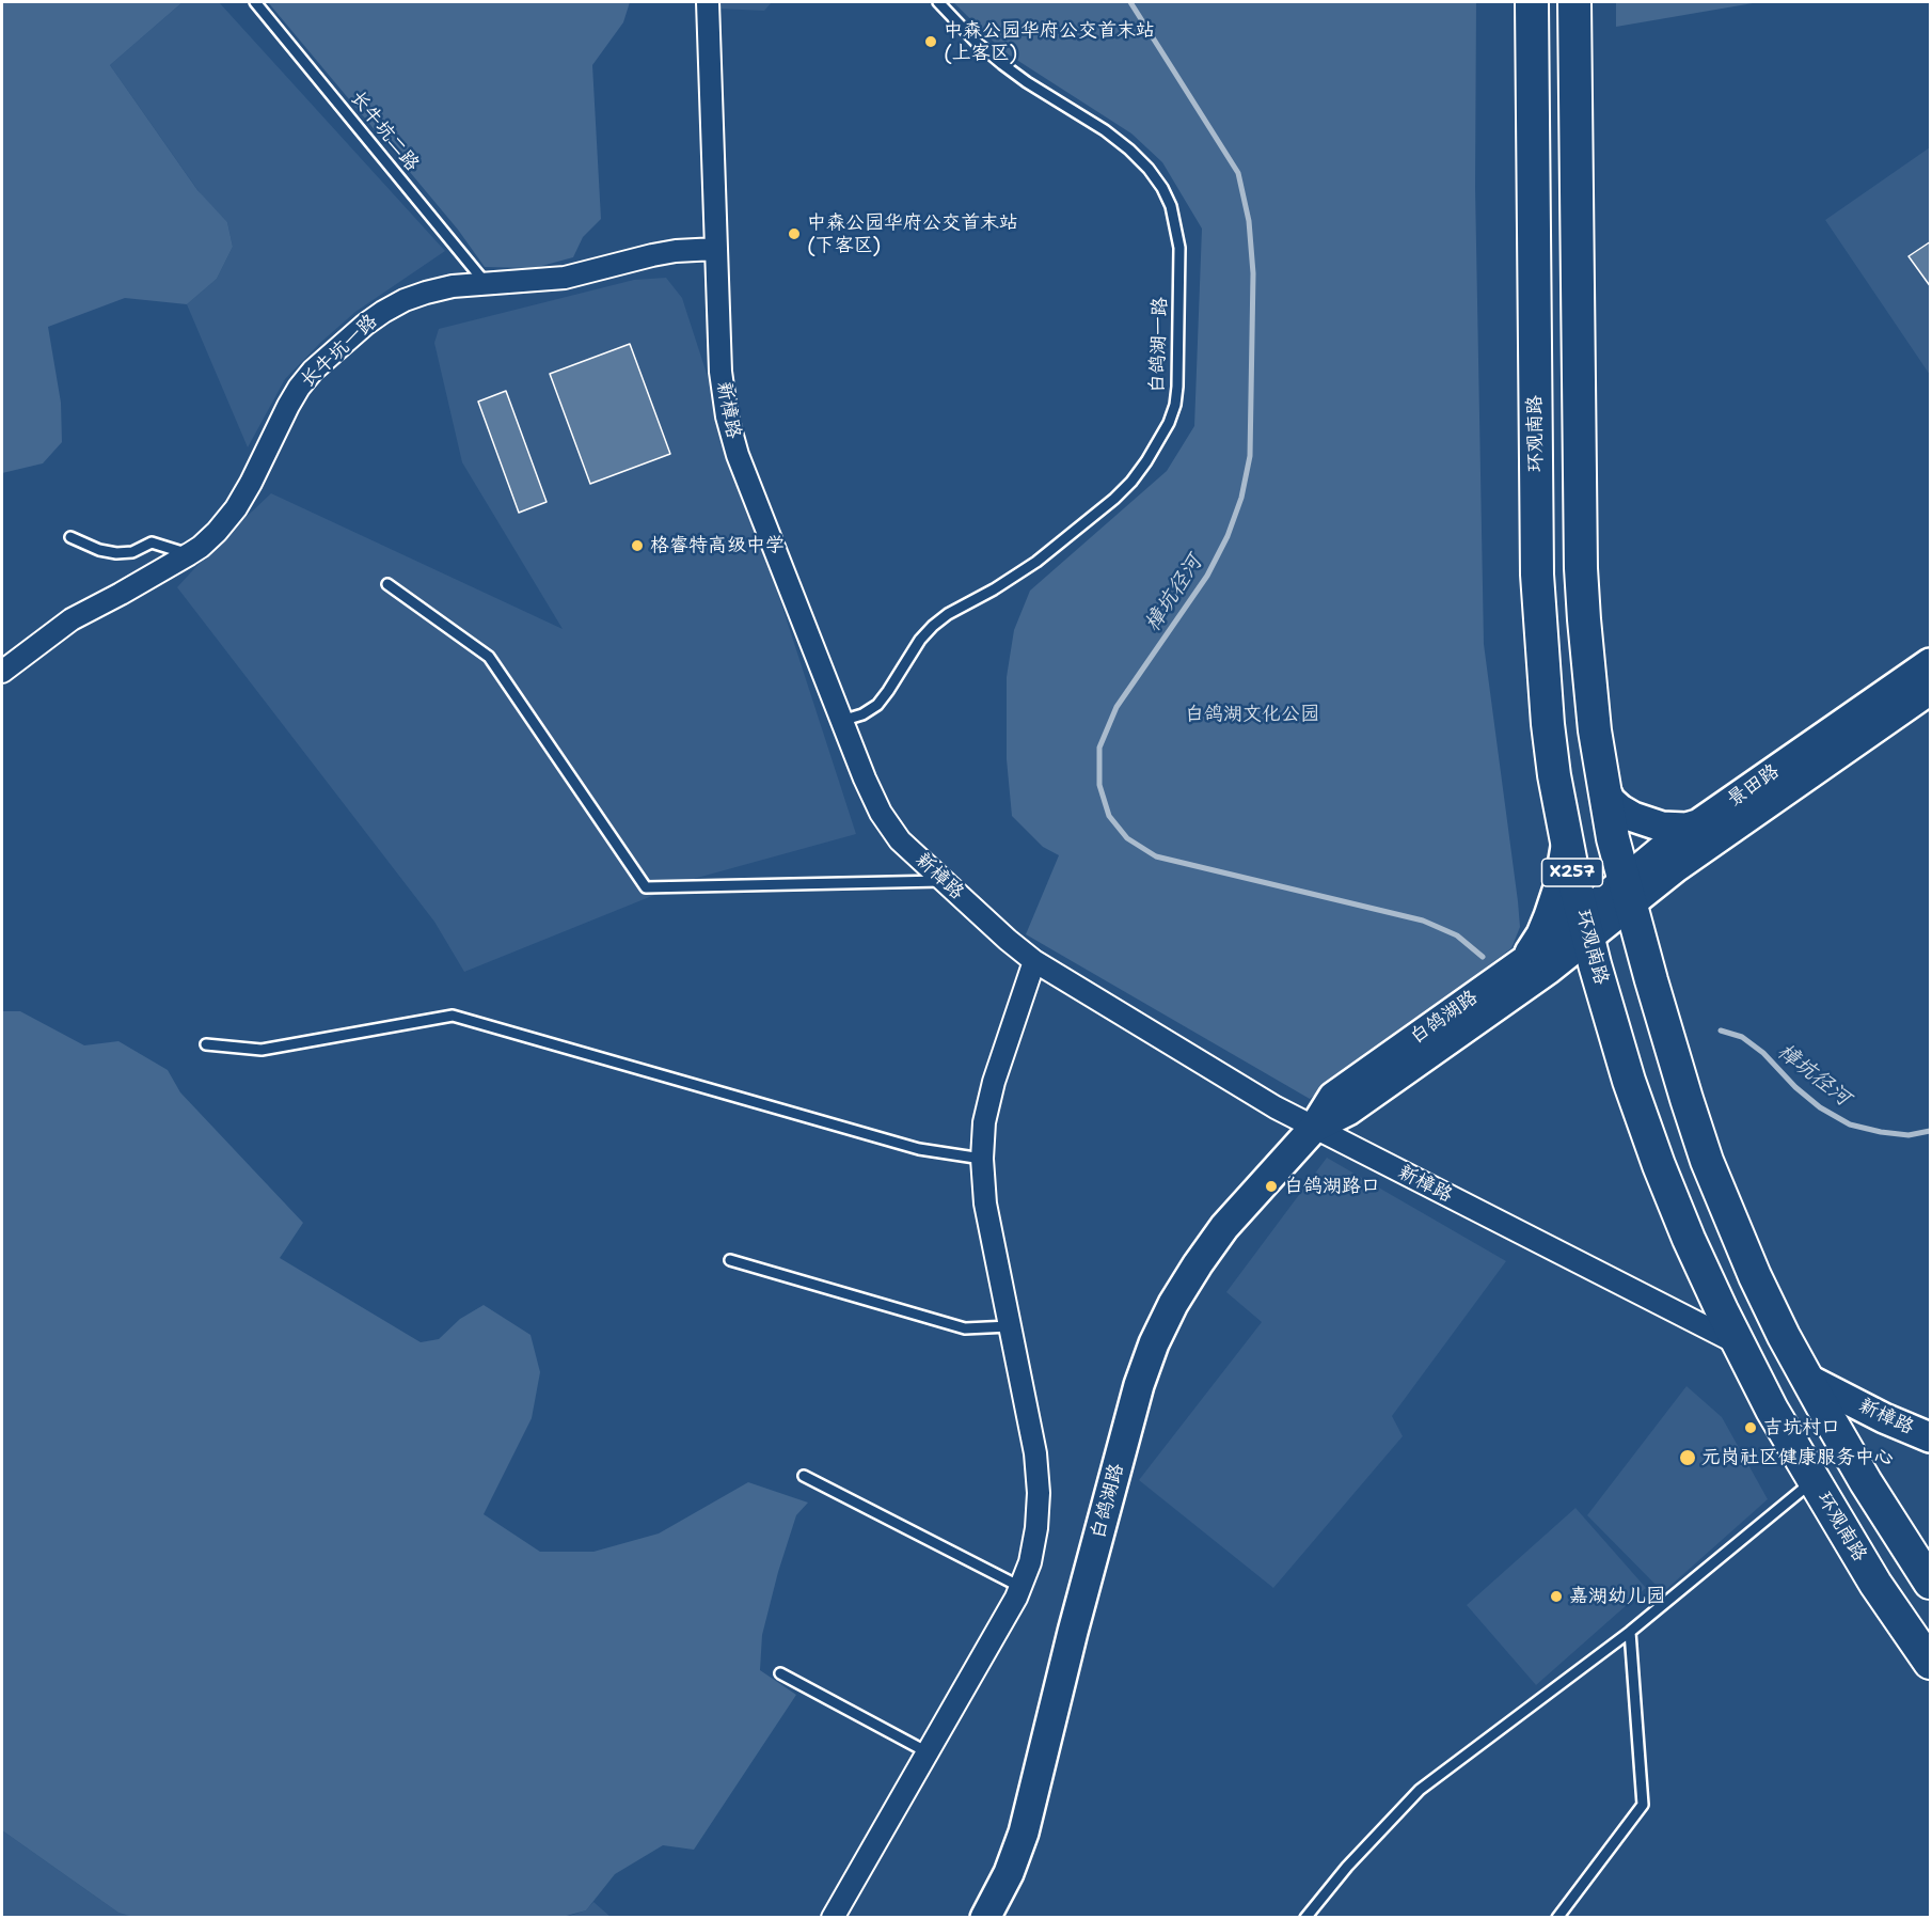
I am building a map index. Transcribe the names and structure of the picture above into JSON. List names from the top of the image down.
{
  "streets": {
    "main road": ["环观南路", "X257"],
    "street": [
      "长牛坑一路",
      "新樟路",
      "景田路",
      "白鸽湖路"
    ],
    "lane": ["长牛坑二路", "白鸽湖一路"]
  },
  "crossings": [
    ["长牛坑二路", "长牛坑一路"],
    ["白鸽湖一路", "新樟路"],
    ["长牛坑一路", "新樟路"],
    ["新樟路", "环观南路"],
    ["新樟路", "X257"],
    ["新樟路", "白鸽湖路"],
    ["环观南路", "景田路"],
    ["环观南路", "白鸽湖路"],
    ["景田路", "X257"],
    ["景田路", "白鸽湖路"]
  ],
  "water": ["樟坑径河"],
  "parks": ["白鸽湖文化公园"],
  "places": [
    "中森公园华府公交首末站 (上客区)",
    "中森公园华府公交首末站 (下客区)",
    "格睿特高级中学",
    "白鸽湖路口",
    "吉坑村口",
    "元岗社区健康服务中心",
    "嘉湖幼儿园"
  ]
}
